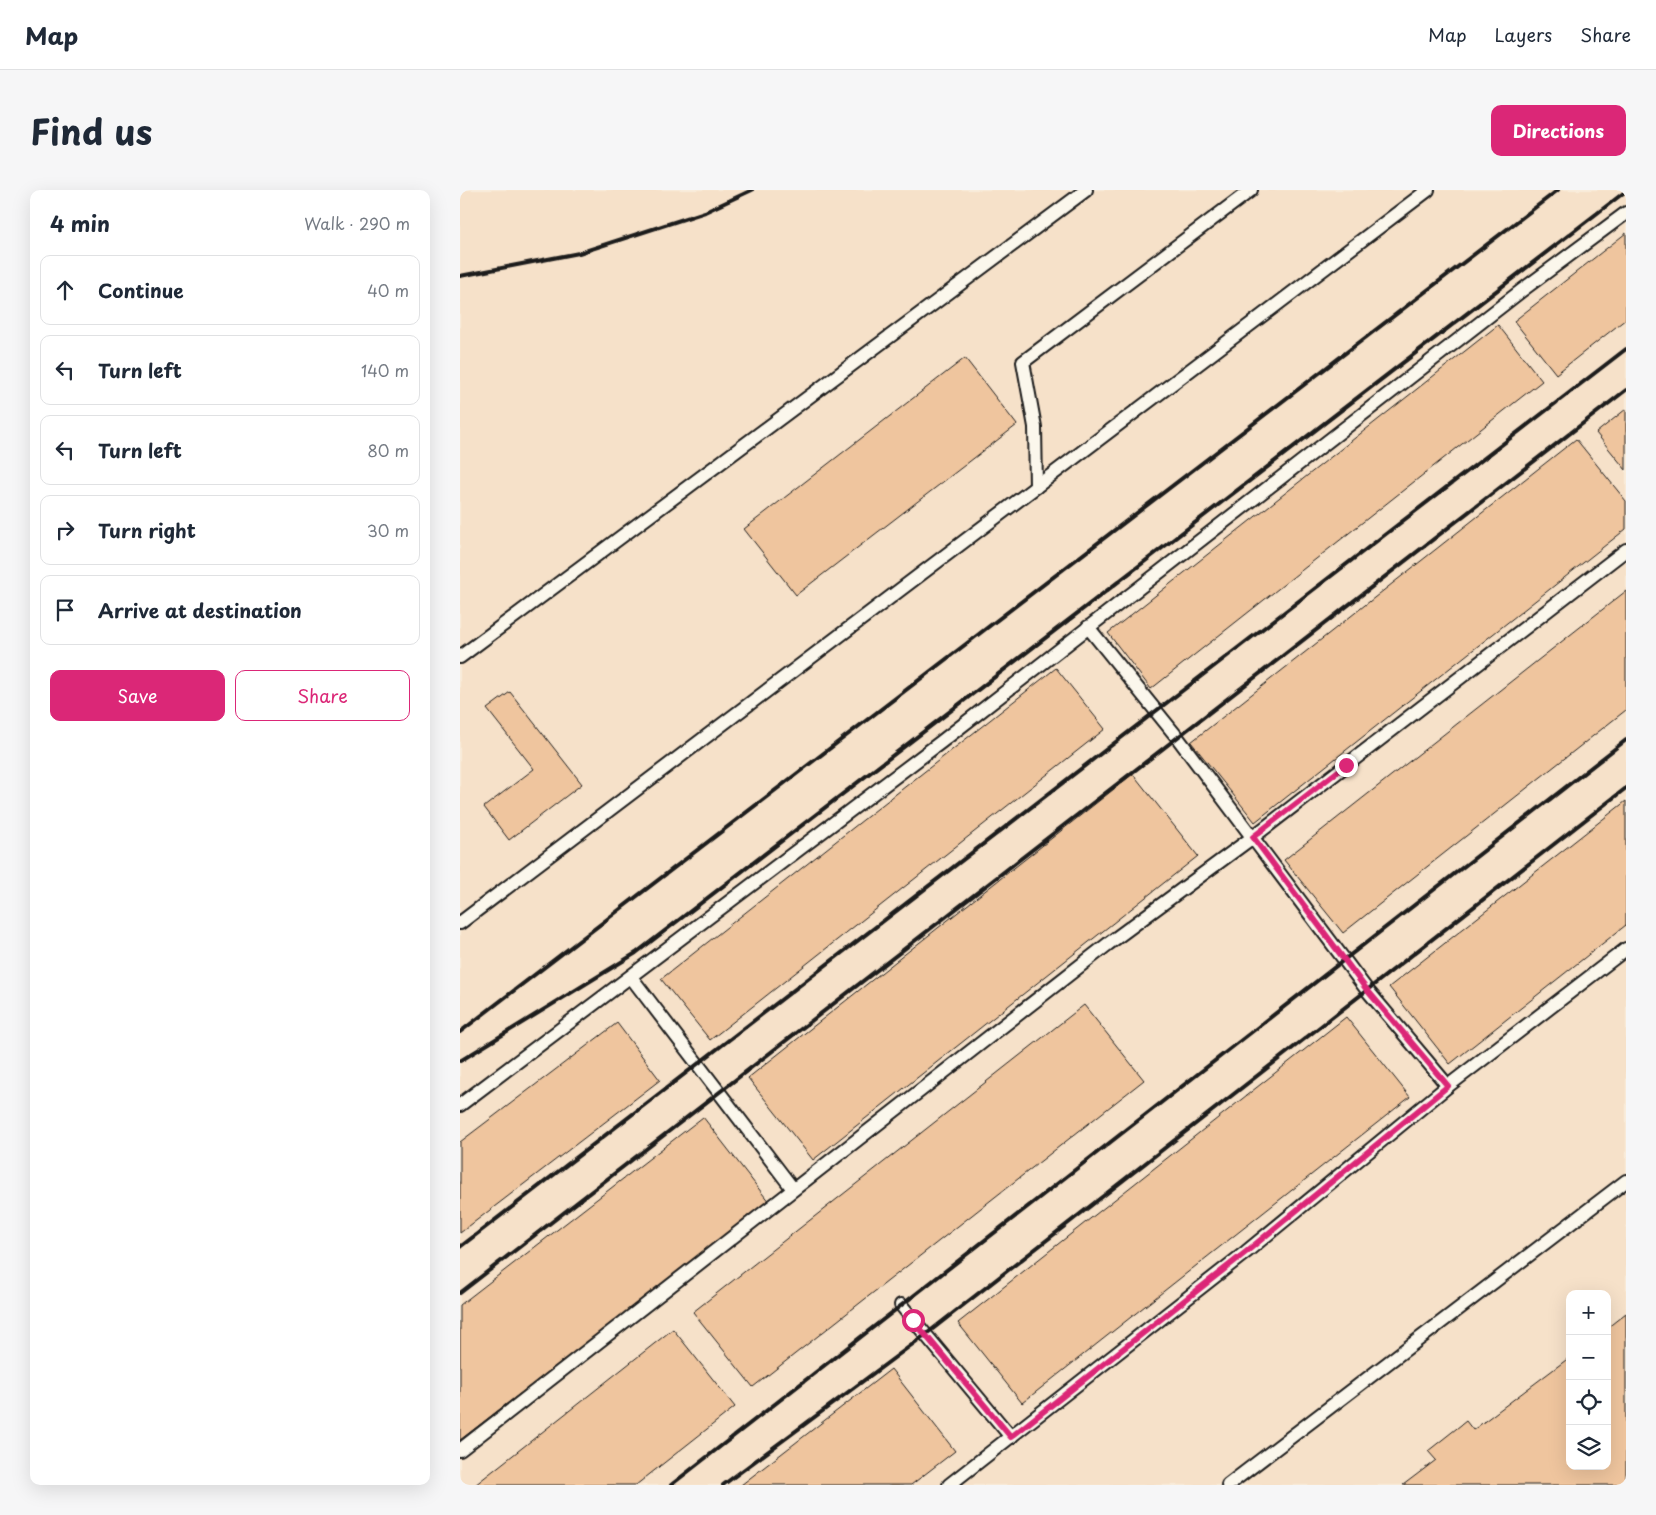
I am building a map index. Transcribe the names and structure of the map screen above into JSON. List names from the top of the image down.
{
  "page": {
    "header": "Map",
    "nav": ["Map", "Layers", "Share"],
    "title": "Find us",
    "buttons": [
      "Directions",
      ["Save", "Share"]
    ],
    "heading": ["4 min", "Walk · 290 m"],
    "list": [
      ["Continue", "40 m"],
      ["Turn left", "140 m"],
      ["Turn left", "80 m"],
      ["Turn right", "30 m"],
      "Arrive at destination"
    ],
    "map_buttons": ["+", "−"]
  }
}
